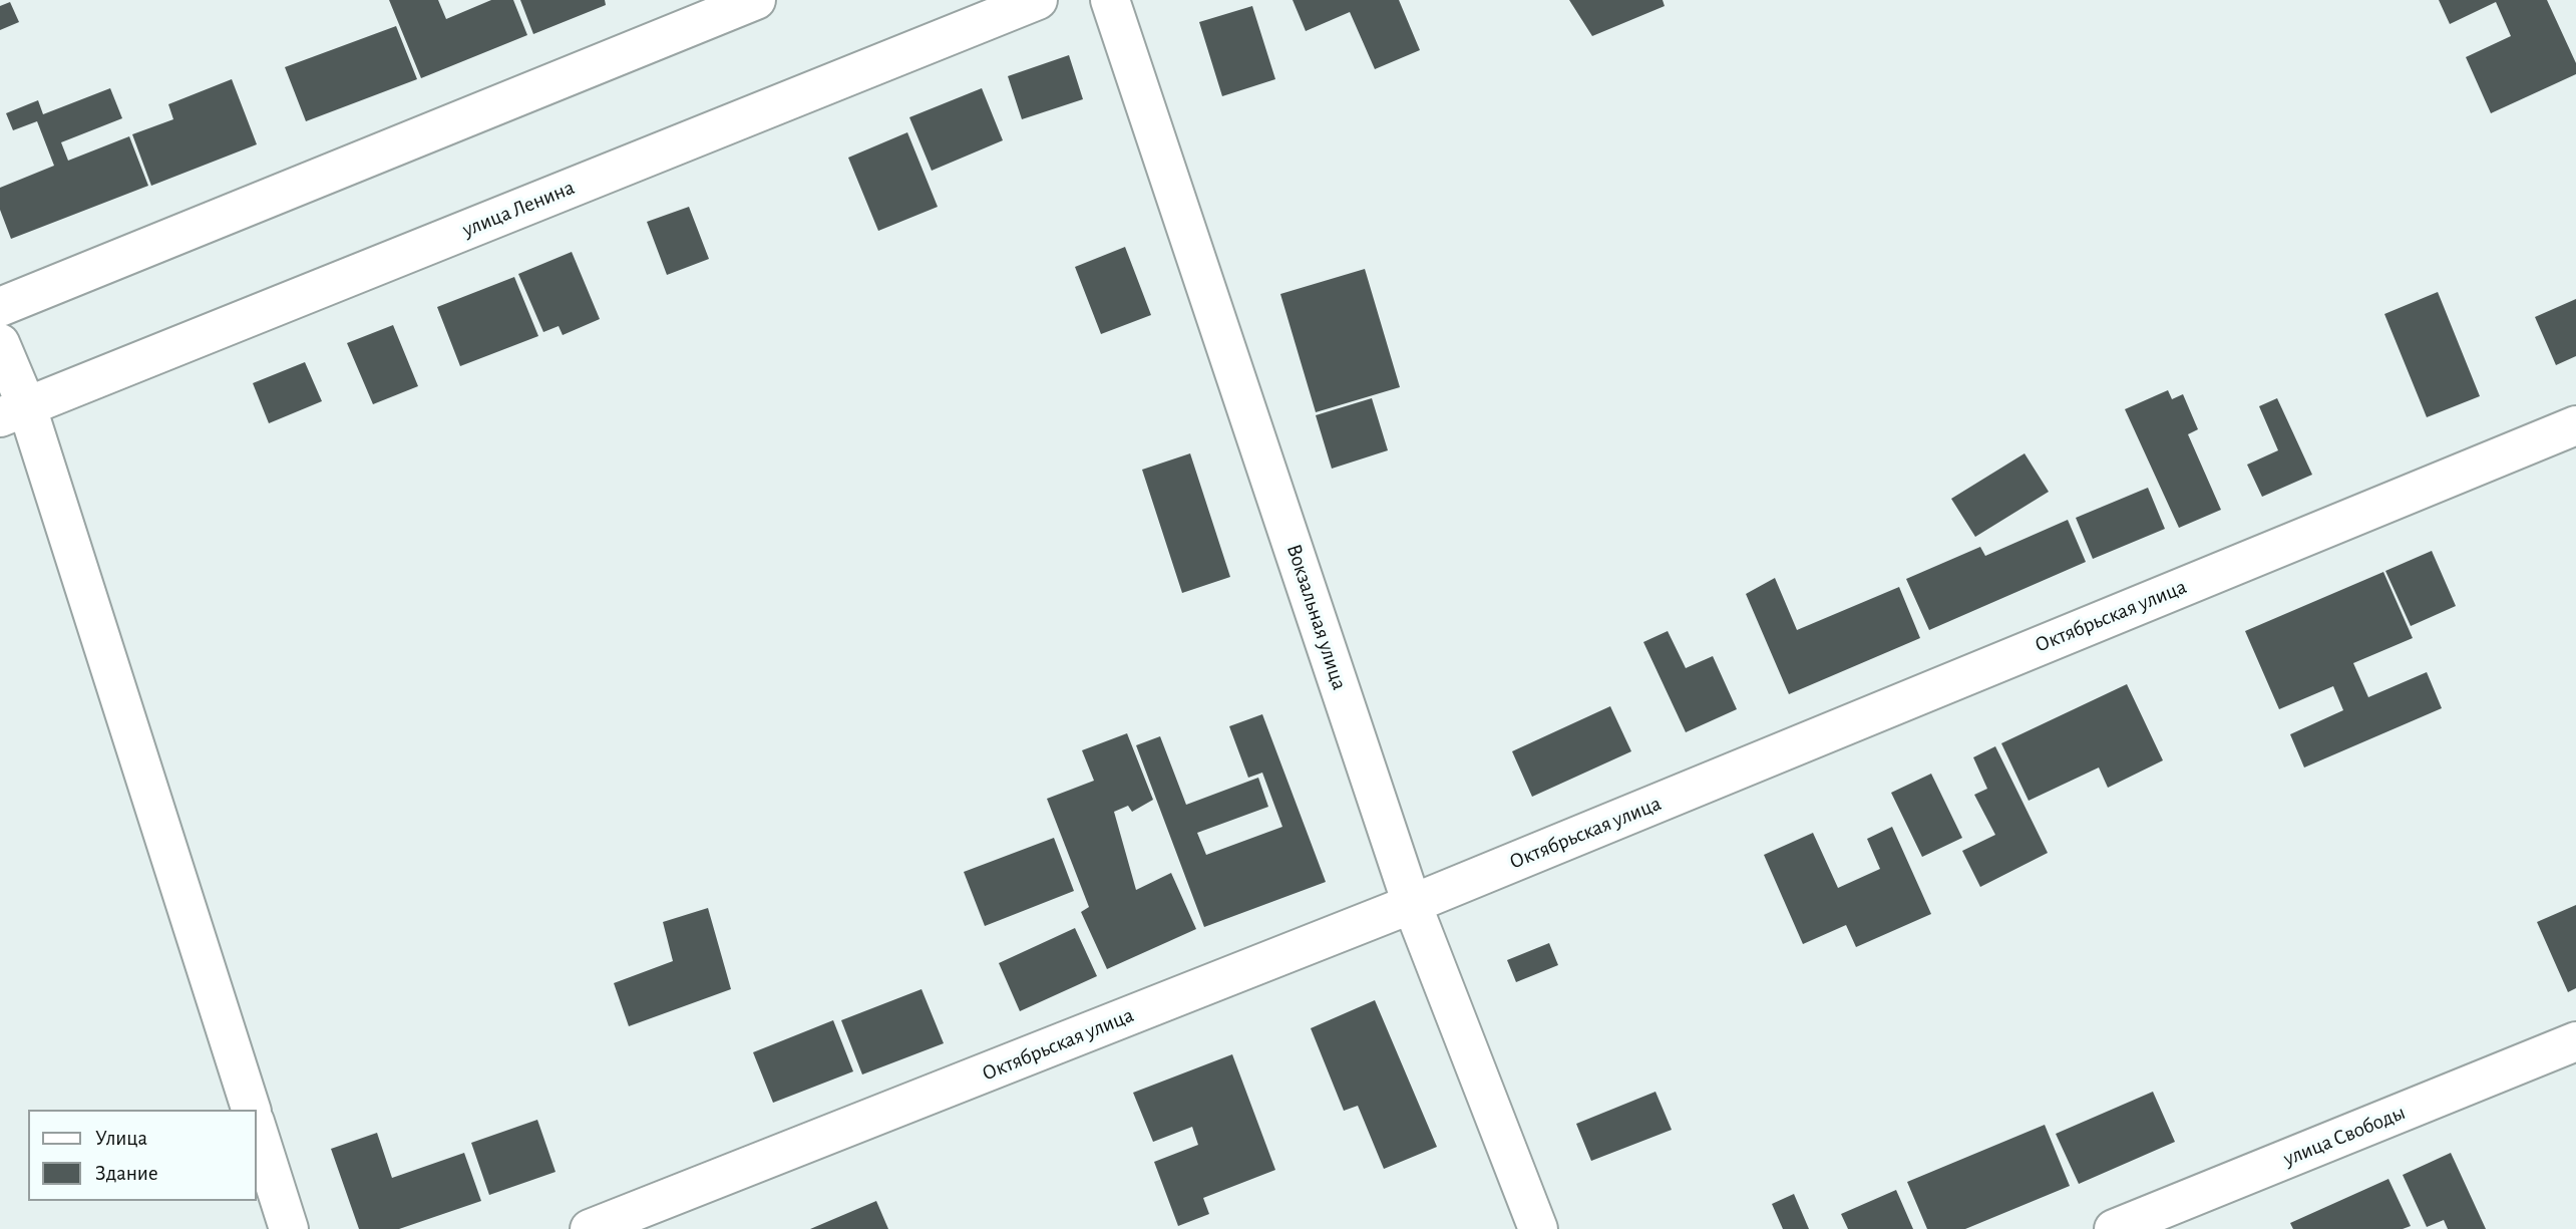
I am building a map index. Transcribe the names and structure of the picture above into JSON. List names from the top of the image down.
{
  "streets": {
    "street": [
      "улица Ленина",
      "Октябрьская улица",
      "Вокзальная улица",
      "улица Свободы"
    ]
  },
  "crossings": [
    ["Октябрьская улица", "Вокзальная улица"]
  ],
  "legend": ["Улица", "Здание"]
}
